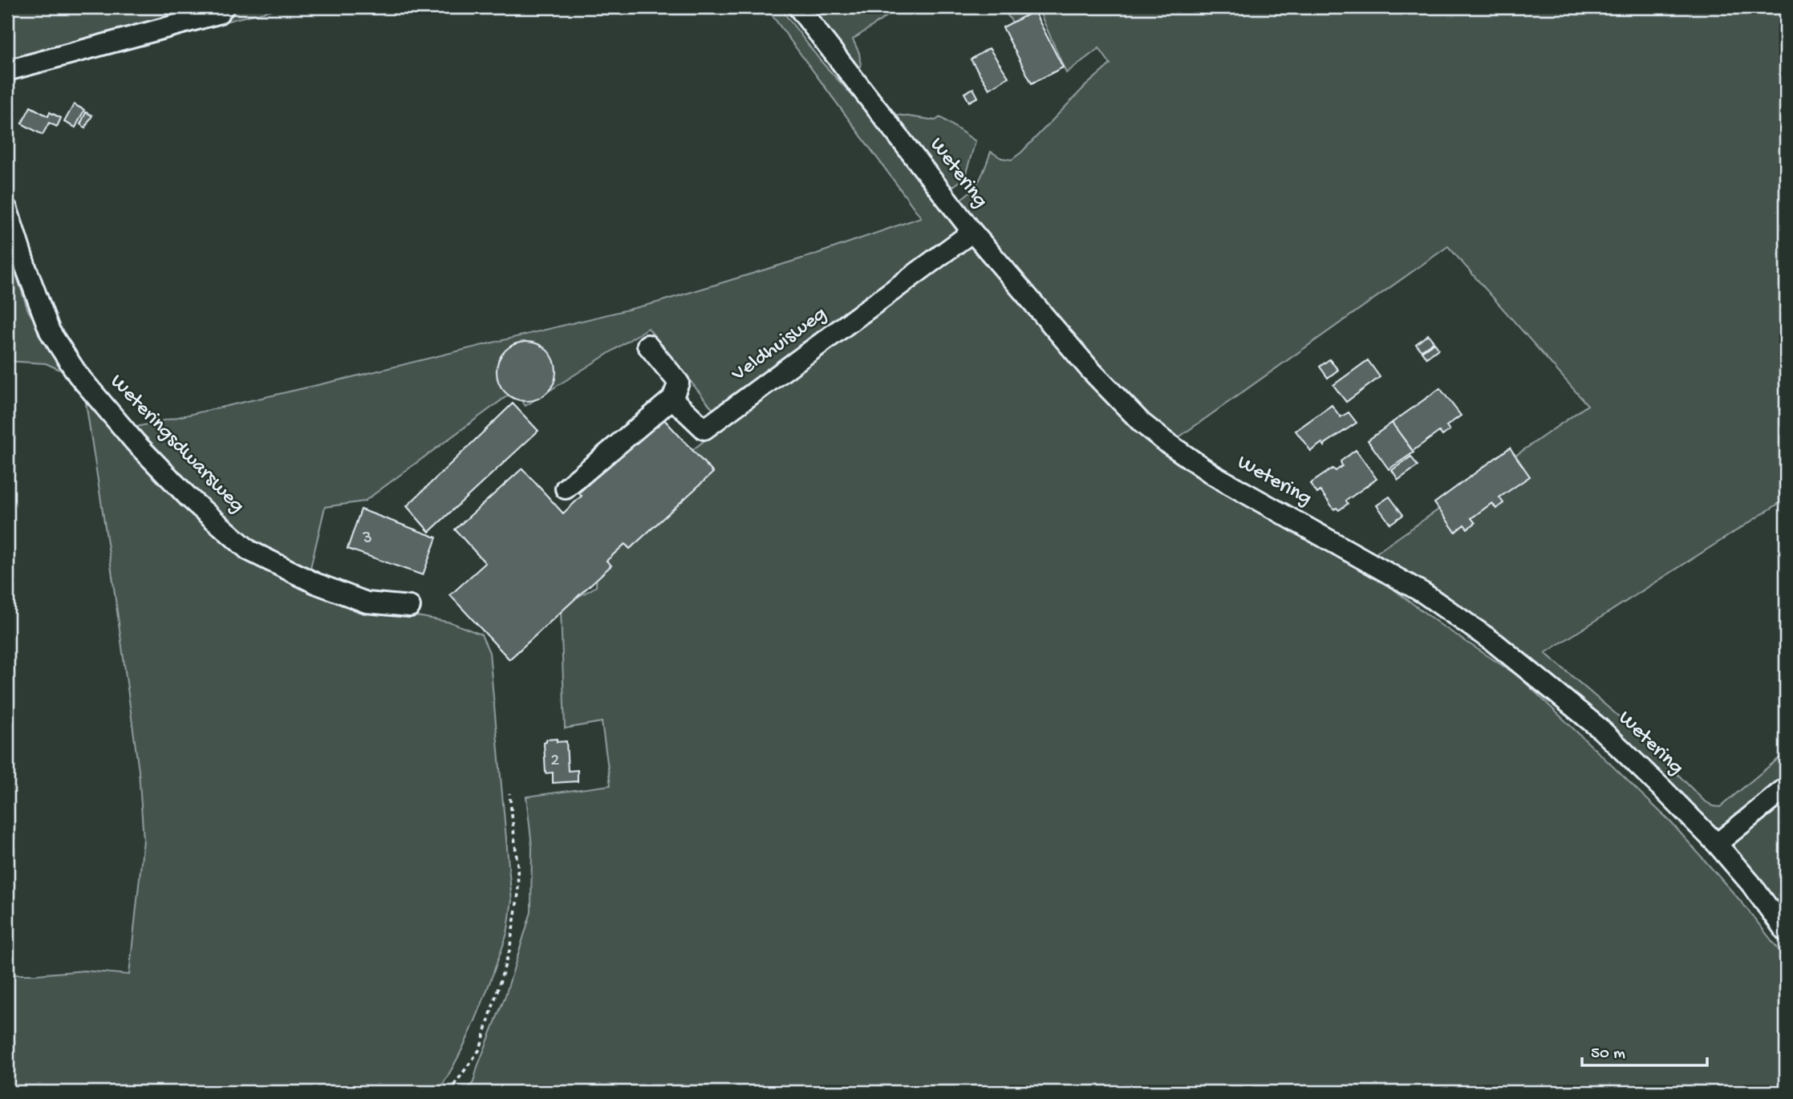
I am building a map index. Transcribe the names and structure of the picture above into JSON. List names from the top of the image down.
{
  "streets": {
    "street": ["Wetering", "Veldhuisweg", "Weteringsdwarsweg"]
  },
  "crossings": [
    ["Wetering", "Veldhuisweg"]
  ],
  "house_numbers": ["3", "2"],
  "scale_bar": "50 m"
}
